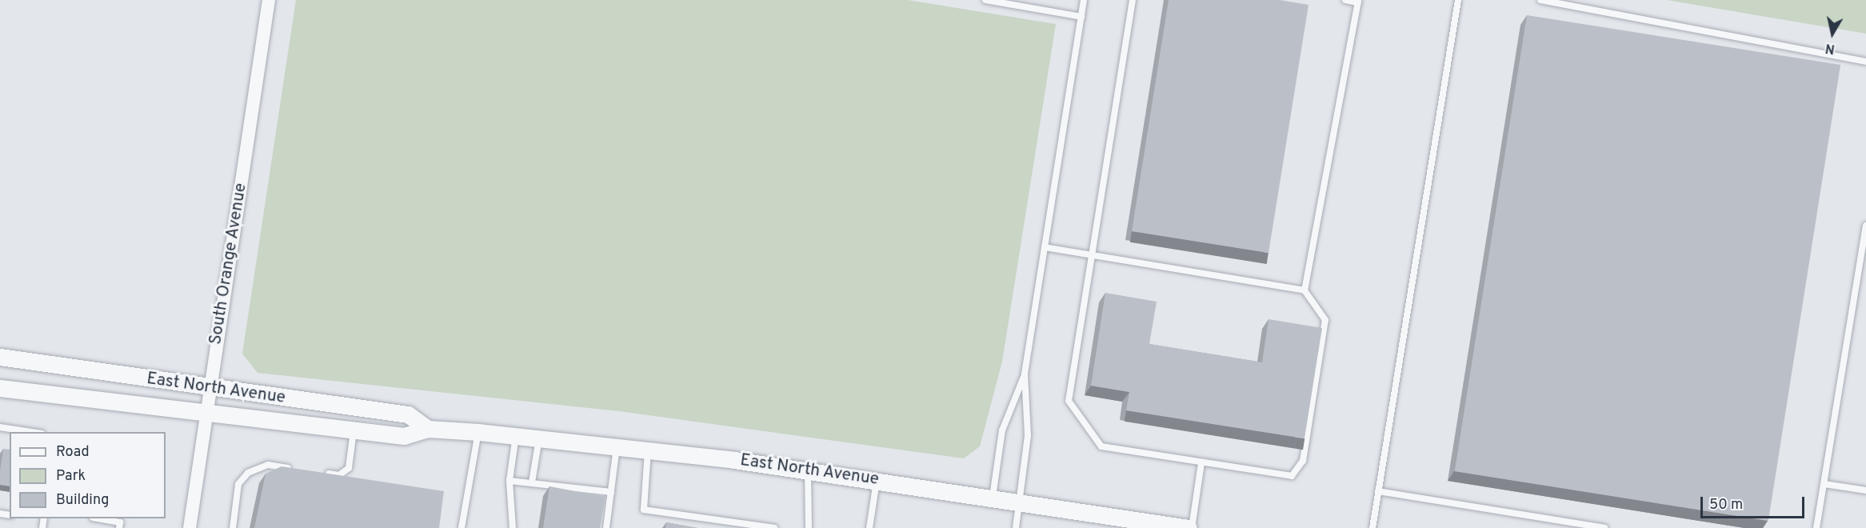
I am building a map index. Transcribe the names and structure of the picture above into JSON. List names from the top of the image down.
{
  "streets": {
    "street": ["South Orange Avenue", "East North Avenue"]
  },
  "crossings": [
    ["South Orange Avenue", "East North Avenue"]
  ],
  "legend": ["Road", "Park", "Building"],
  "scale_bar": "50 m",
  "north": "bottom"
}
